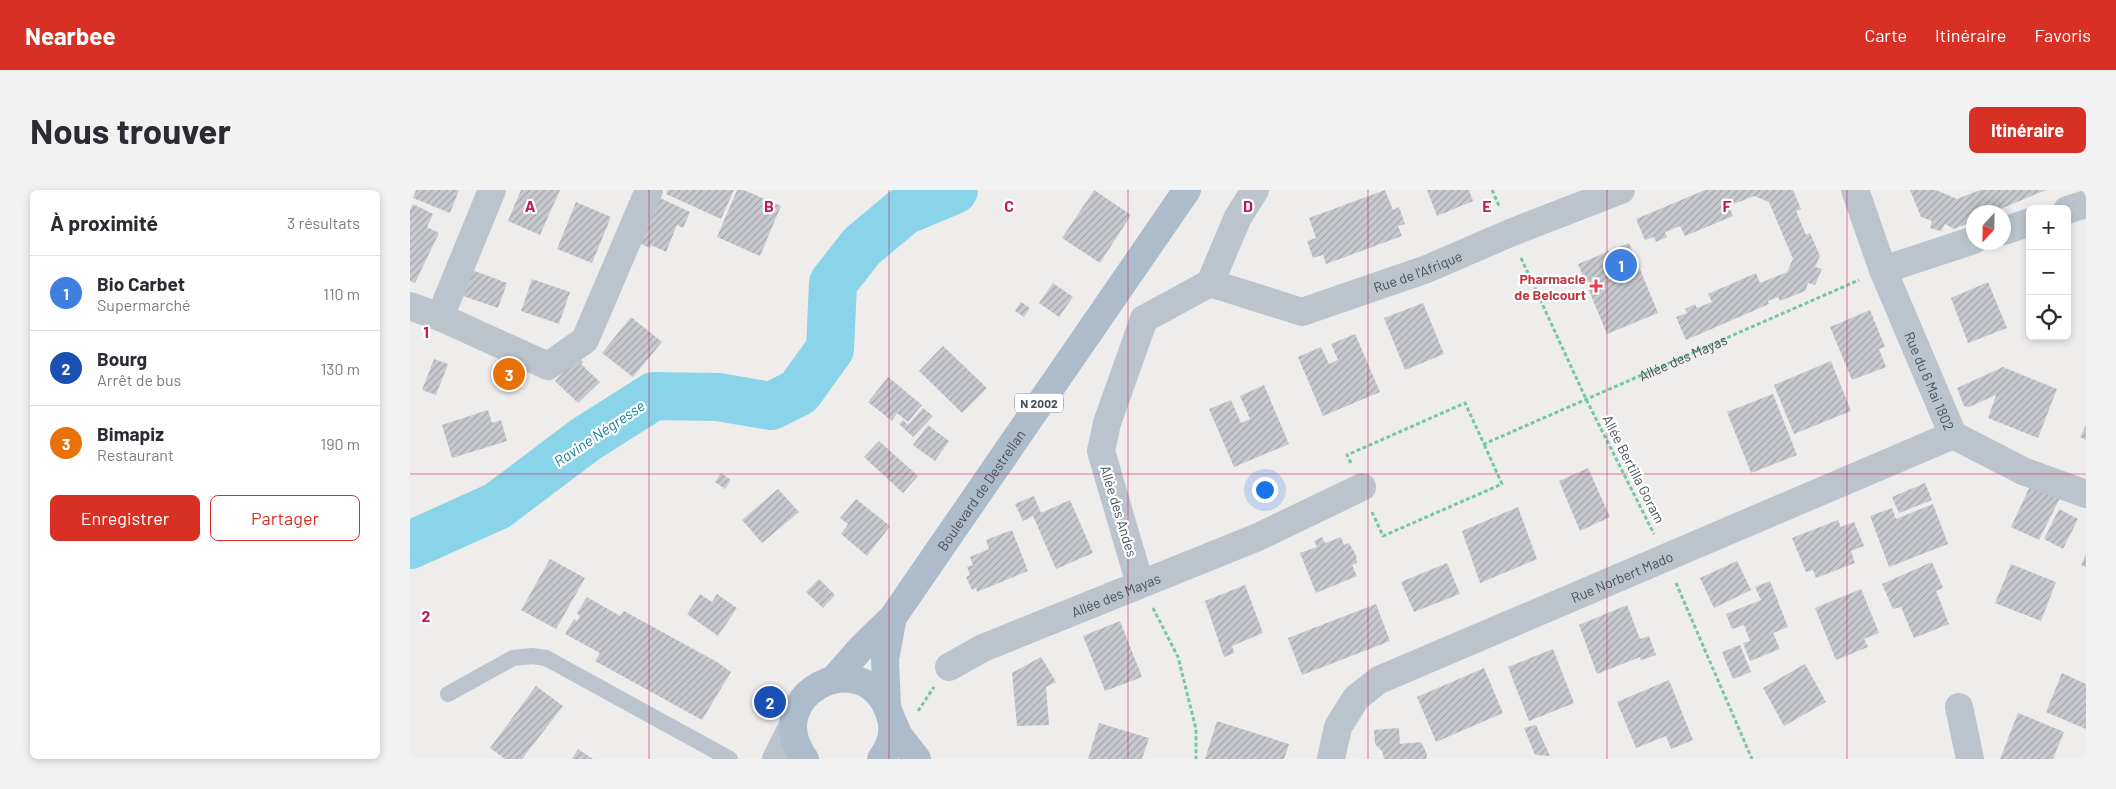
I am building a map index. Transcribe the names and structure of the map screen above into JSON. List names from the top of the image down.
{
  "streets": {
    "main road": ["N 2002", "Boulevard de Destrellan"],
    "street": [
      "Rue de l'Afrique",
      "Allée des Mayas",
      "Rue du 6 Mai 1802",
      "Allée des Andes",
      "Rue Norbert Mado"
    ],
    "path": ["Allée Bertilla Goram"]
  },
  "crossings": [
    ["Rue de l'Afrique", "Allée Bertilla Goram"],
    ["Allée des Mayas", "Rue du 6 Mai 1802"],
    ["Allée des Mayas", "Allée Bertilla Goram"],
    ["Allée des Mayas", "Allée des Andes"],
    ["Rue du 6 Mai 1802", "Rue Norbert Mado"],
    ["Allée Bertilla Goram", "Rue Norbert Mado"]
  ],
  "water": ["Ravine Négresse"],
  "places": {
    "health": ["Pharmacie de Belcourt"]
  },
  "north": "bottom",
  "page": {
    "header": "Nearbee",
    "nav": ["Carte", "Itinéraire", "Favoris"],
    "buttons": [
      "Itinéraire",
      ["Enregistrer", "Partager"]
    ],
    "title": "Nous trouver",
    "heading": ["À proximité", "3 résultats"],
    "map_buttons": ["+", "−"],
    "pins": ["1", "3", "2"],
    "list": [
      {
        "mark": "1",
        "name": "Bio Carbet",
        "note": "Supermarché",
        "value": "110 m"
      },
      {
        "mark": "2",
        "name": "Bourg",
        "note": "Arrêt de bus",
        "value": "130 m"
      },
      {
        "mark": "3",
        "name": "Bimapiz",
        "note": "Restaurant",
        "value": "190 m"
      }
    ]
  },
  "grid": {
    "columns": [
      "A",
      "B",
      "C",
      "D",
      "E",
      "F"
    ],
    "rows": ["1", "2"]
  }
}
